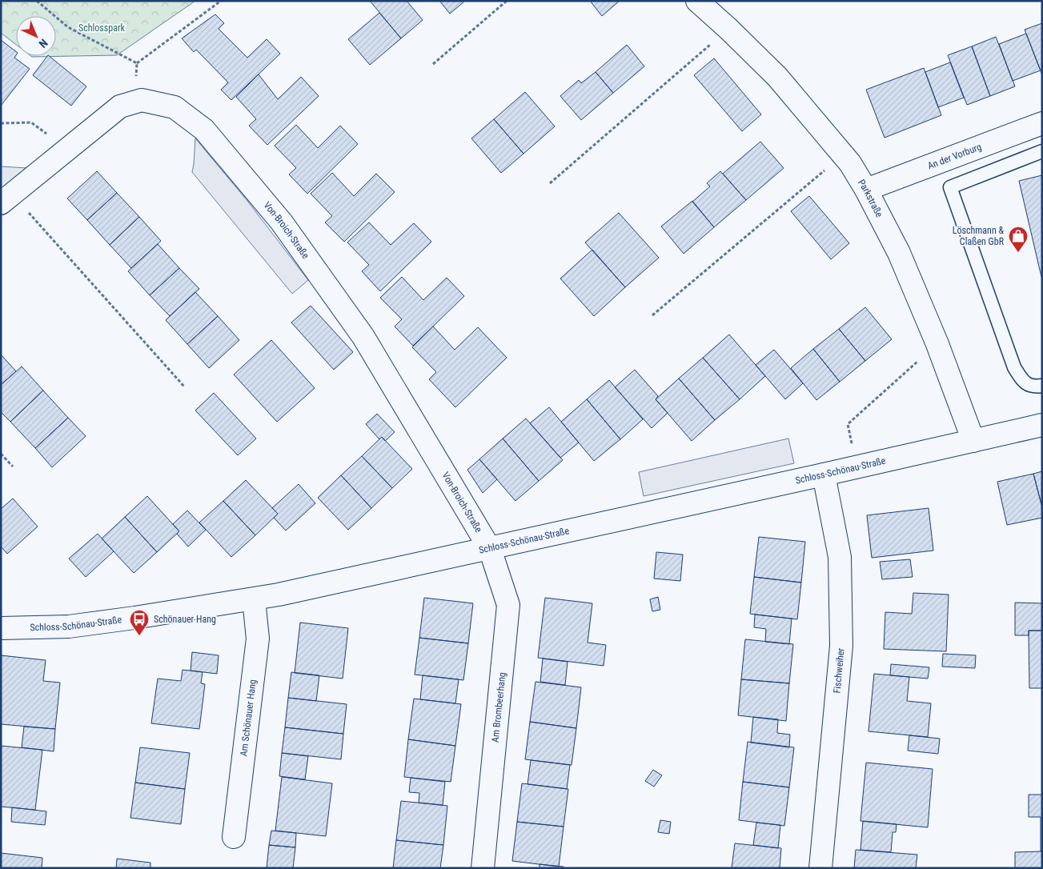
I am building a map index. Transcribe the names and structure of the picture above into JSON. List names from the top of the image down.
{
  "streets": {
    "street": [
      "An der Vorburg",
      "Parkstraße",
      "Von-Broich-Straße",
      "Schloss-Schönau-Straße",
      "Fischweiher",
      "Am Brombeerhang",
      "Am Schönauer Hang"
    ]
  },
  "crossings": [
    ["An der Vorburg", "Parkstraße"],
    ["Parkstraße", "Schloss-Schönau-Straße"],
    ["Von-Broich-Straße", "Schloss-Schönau-Straße"],
    ["Von-Broich-Straße", "Am Brombeerhang"],
    ["Schloss-Schönau-Straße", "Fischweiher"],
    ["Schloss-Schönau-Straße", "Am Brombeerhang"],
    ["Schloss-Schönau-Straße", "Am Schönauer Hang"]
  ],
  "parks": ["Schlosspark"],
  "places": {
    "shop": ["Löschmann & Claßen GbR"],
    "bus stop": ["Schönauer Hang"]
  },
  "north": "bottom right"
}
